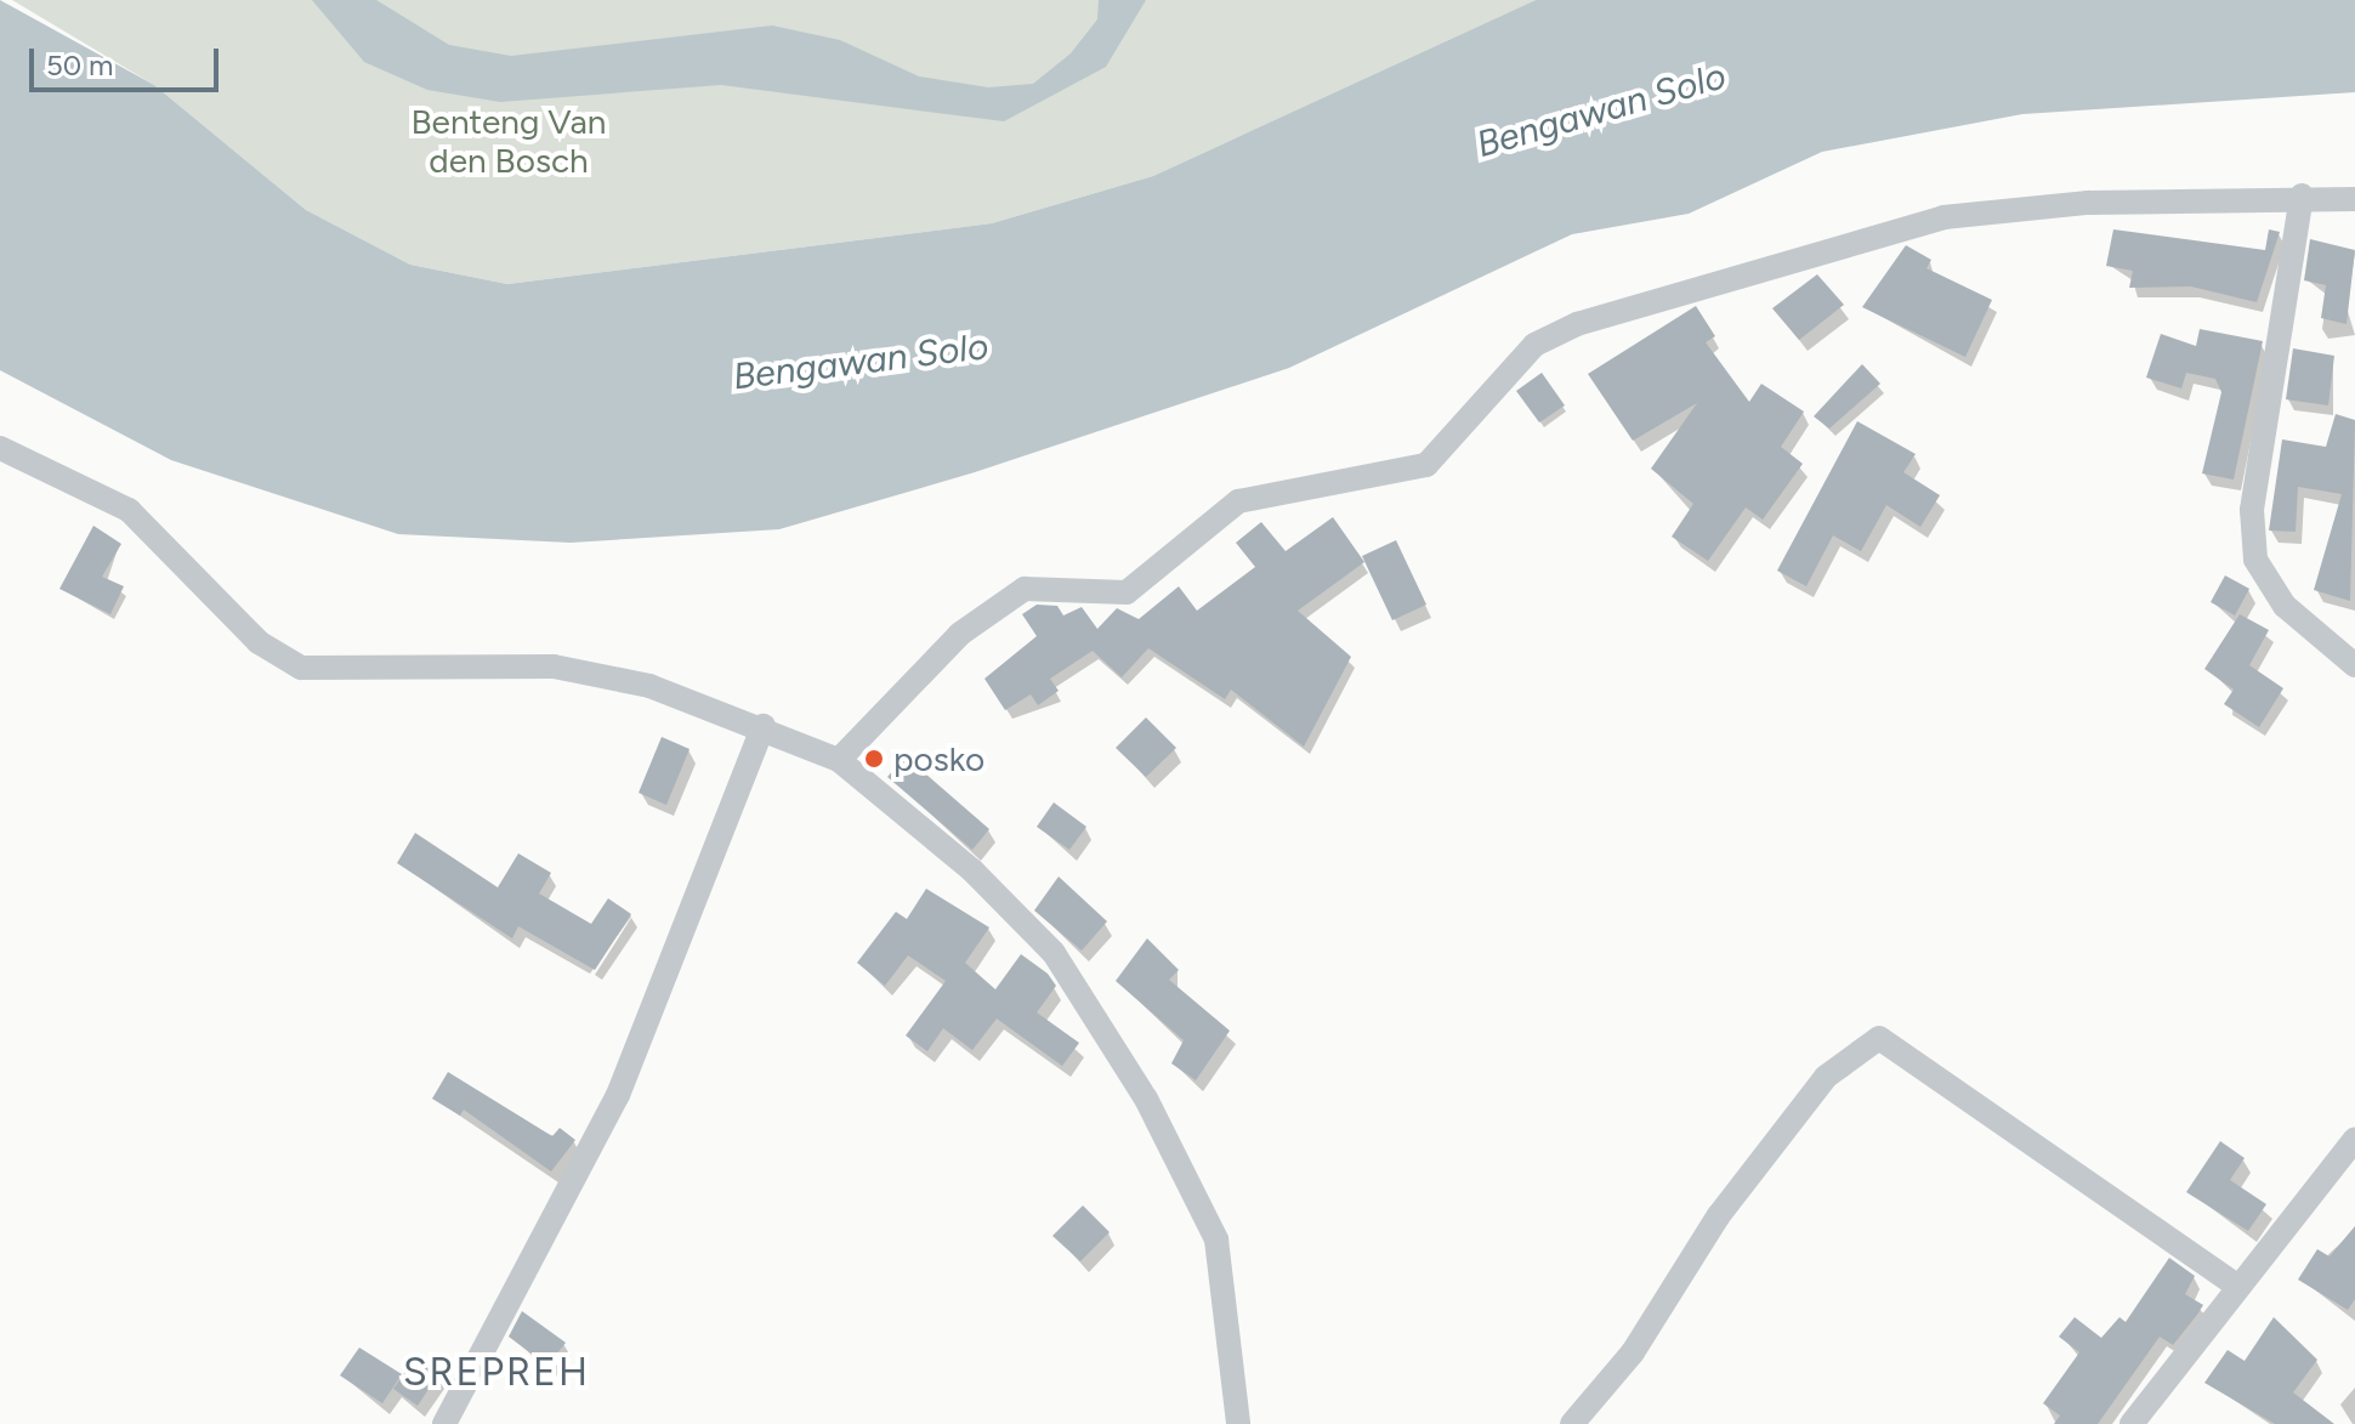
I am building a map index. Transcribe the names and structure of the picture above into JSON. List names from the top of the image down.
{
  "districts": ["SREPREH"],
  "water": ["Bengawan Solo"],
  "parks": ["Benteng Van den Bosch"],
  "places": ["posko"],
  "scale_bar": "50 m"
}
